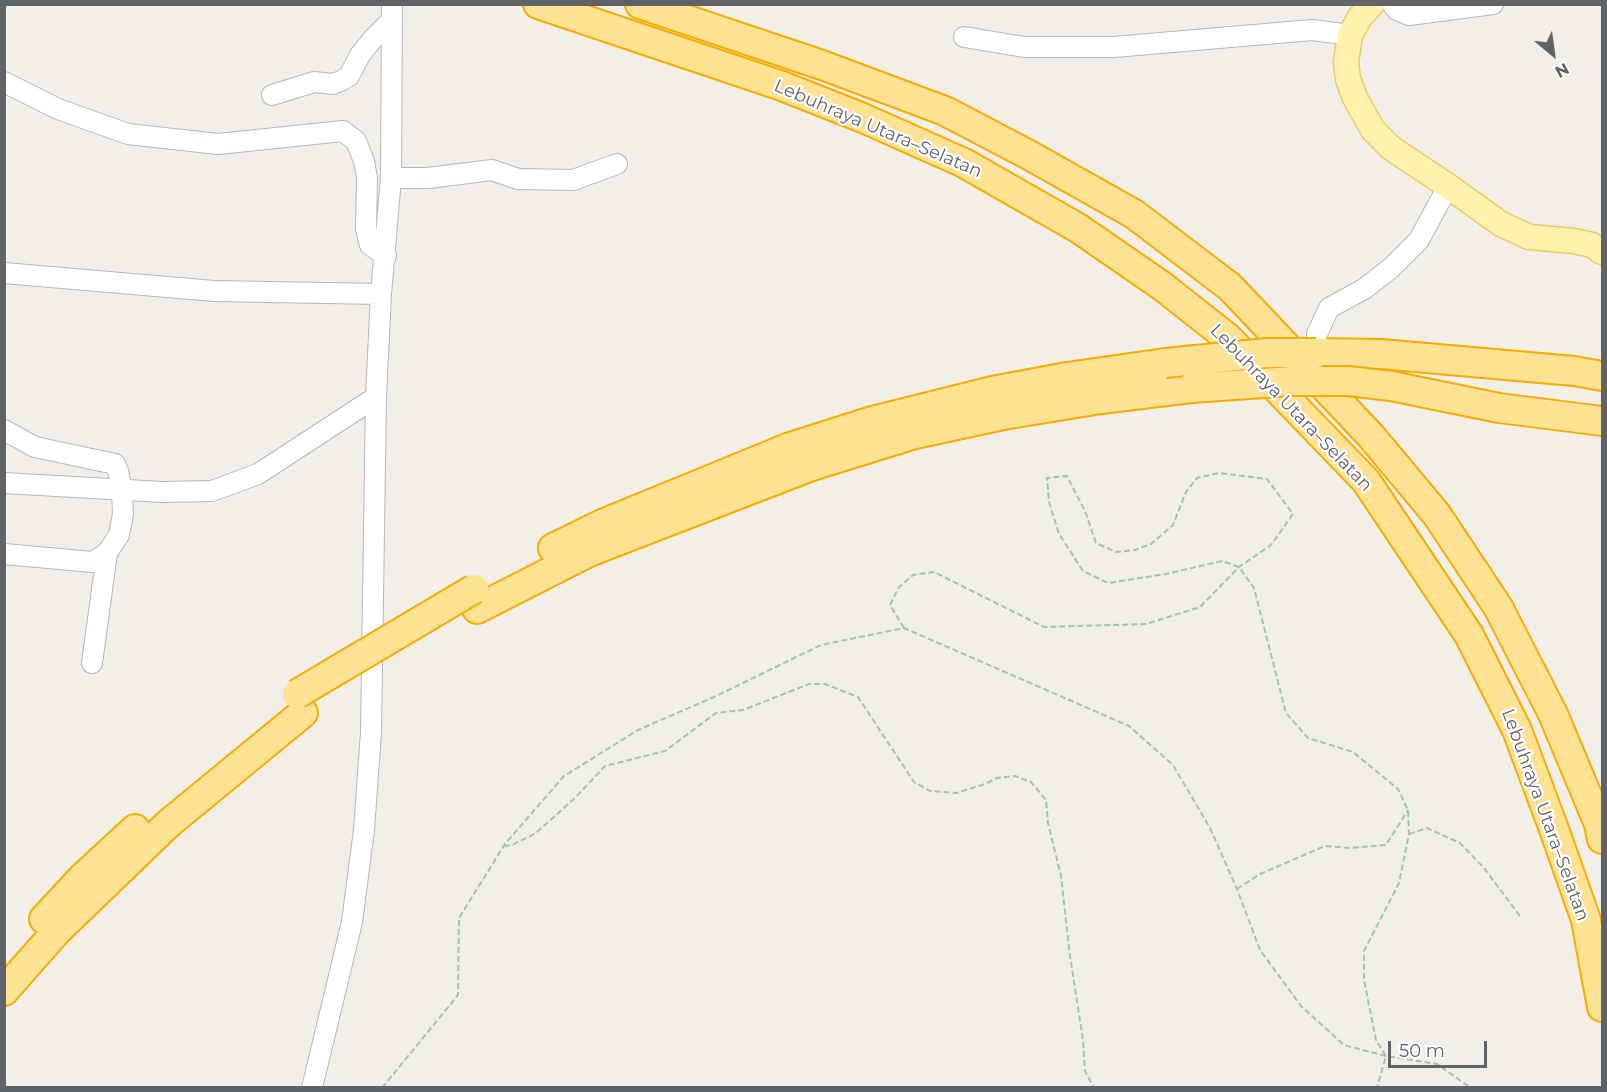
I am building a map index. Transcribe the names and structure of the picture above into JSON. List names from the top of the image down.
{
  "streets": {
    "highway": ["Lebuhraya Utara–Selatan"]
  },
  "scale_bar": "50 m",
  "north": "bottom right"
}
